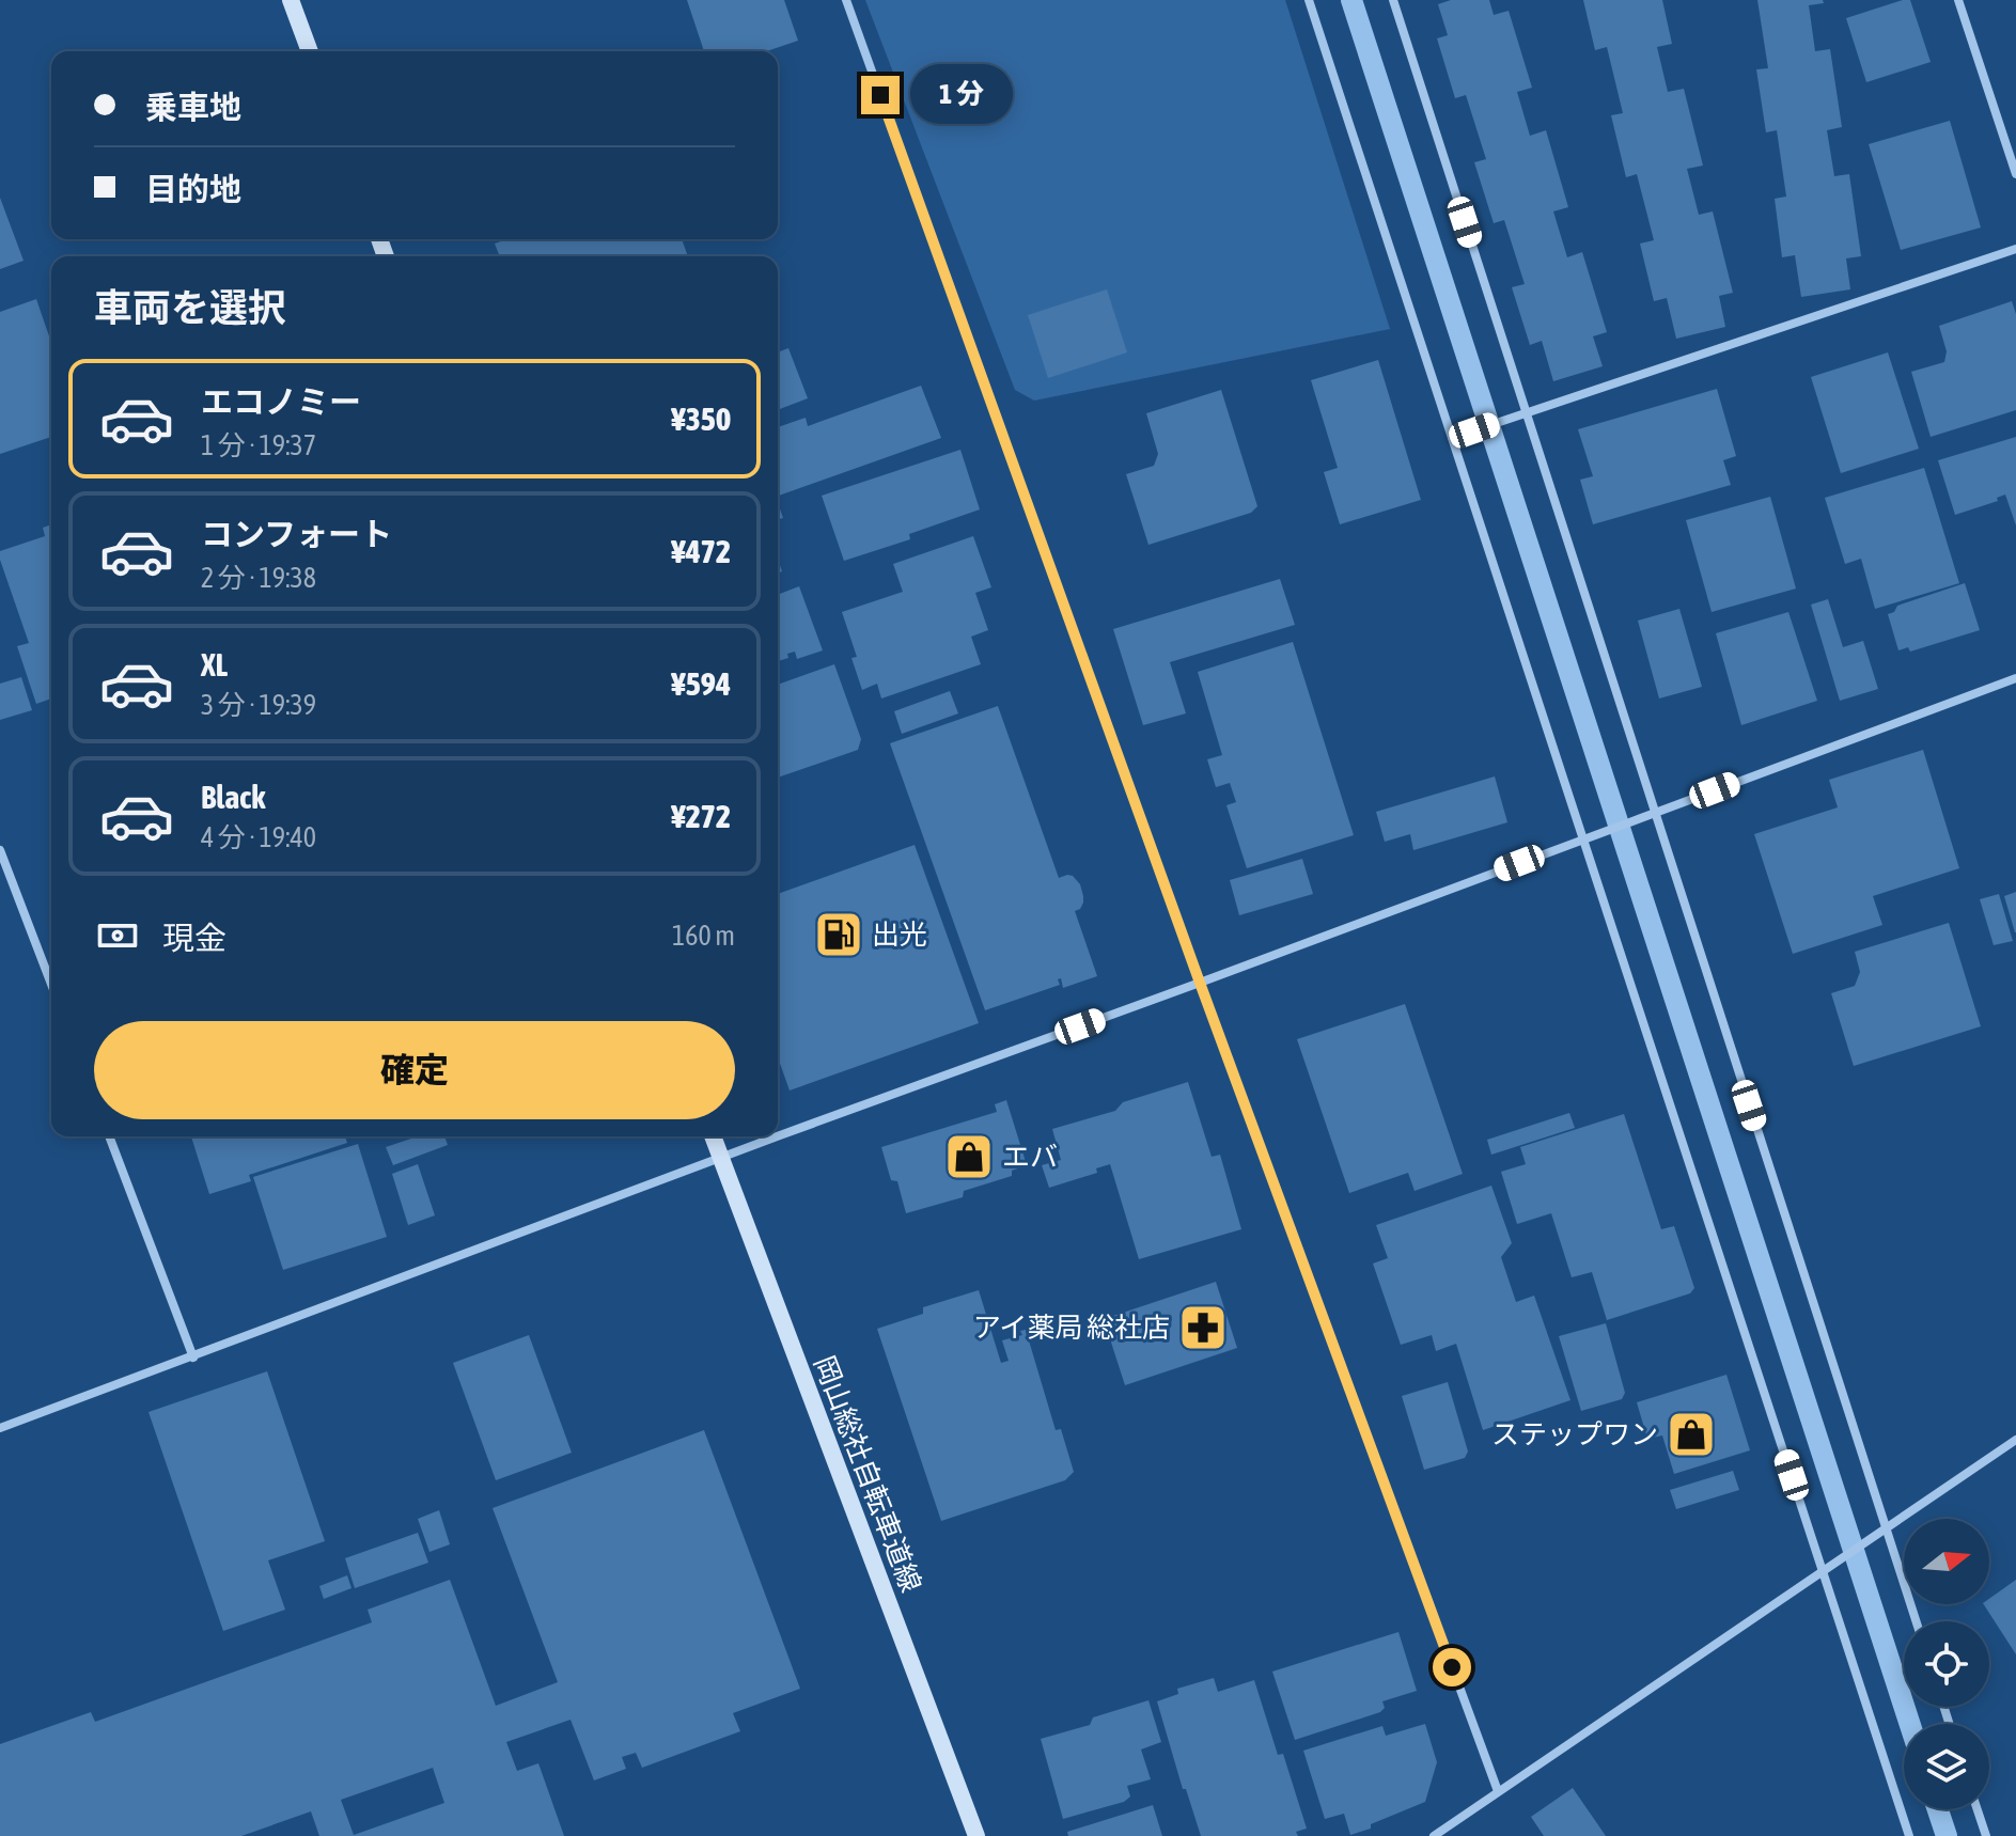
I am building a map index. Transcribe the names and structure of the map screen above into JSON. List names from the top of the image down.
{
  "streets": {
    "main road": ["岡山総社自転車道線"]
  },
  "places": {
    "fuel station": ["出光"],
    "shop": ["エバ", "ステップワン"],
    "pharmacy": ["アイ薬局 総社店"]
  },
  "north": "right",
  "page": {
    "banner": ["乗車地", "目的地"],
    "bubble": "1 分",
    "heading": "車両を選択",
    "list": [
      {
        "name": "エコノミー",
        "note": "1 分 · 19:37",
        "value": "¥350"
      },
      {
        "name": "コンフォート",
        "note": "2 分 · 19:38",
        "value": "¥472"
      },
      {
        "name": "XL",
        "note": "3 分 · 19:39",
        "value": "¥594"
      },
      {
        "name": "Black",
        "note": "4 分 · 19:40",
        "value": "¥272"
      }
    ],
    "pay": ["現金", "160 m"],
    "buttons": "確定"
  }
}
